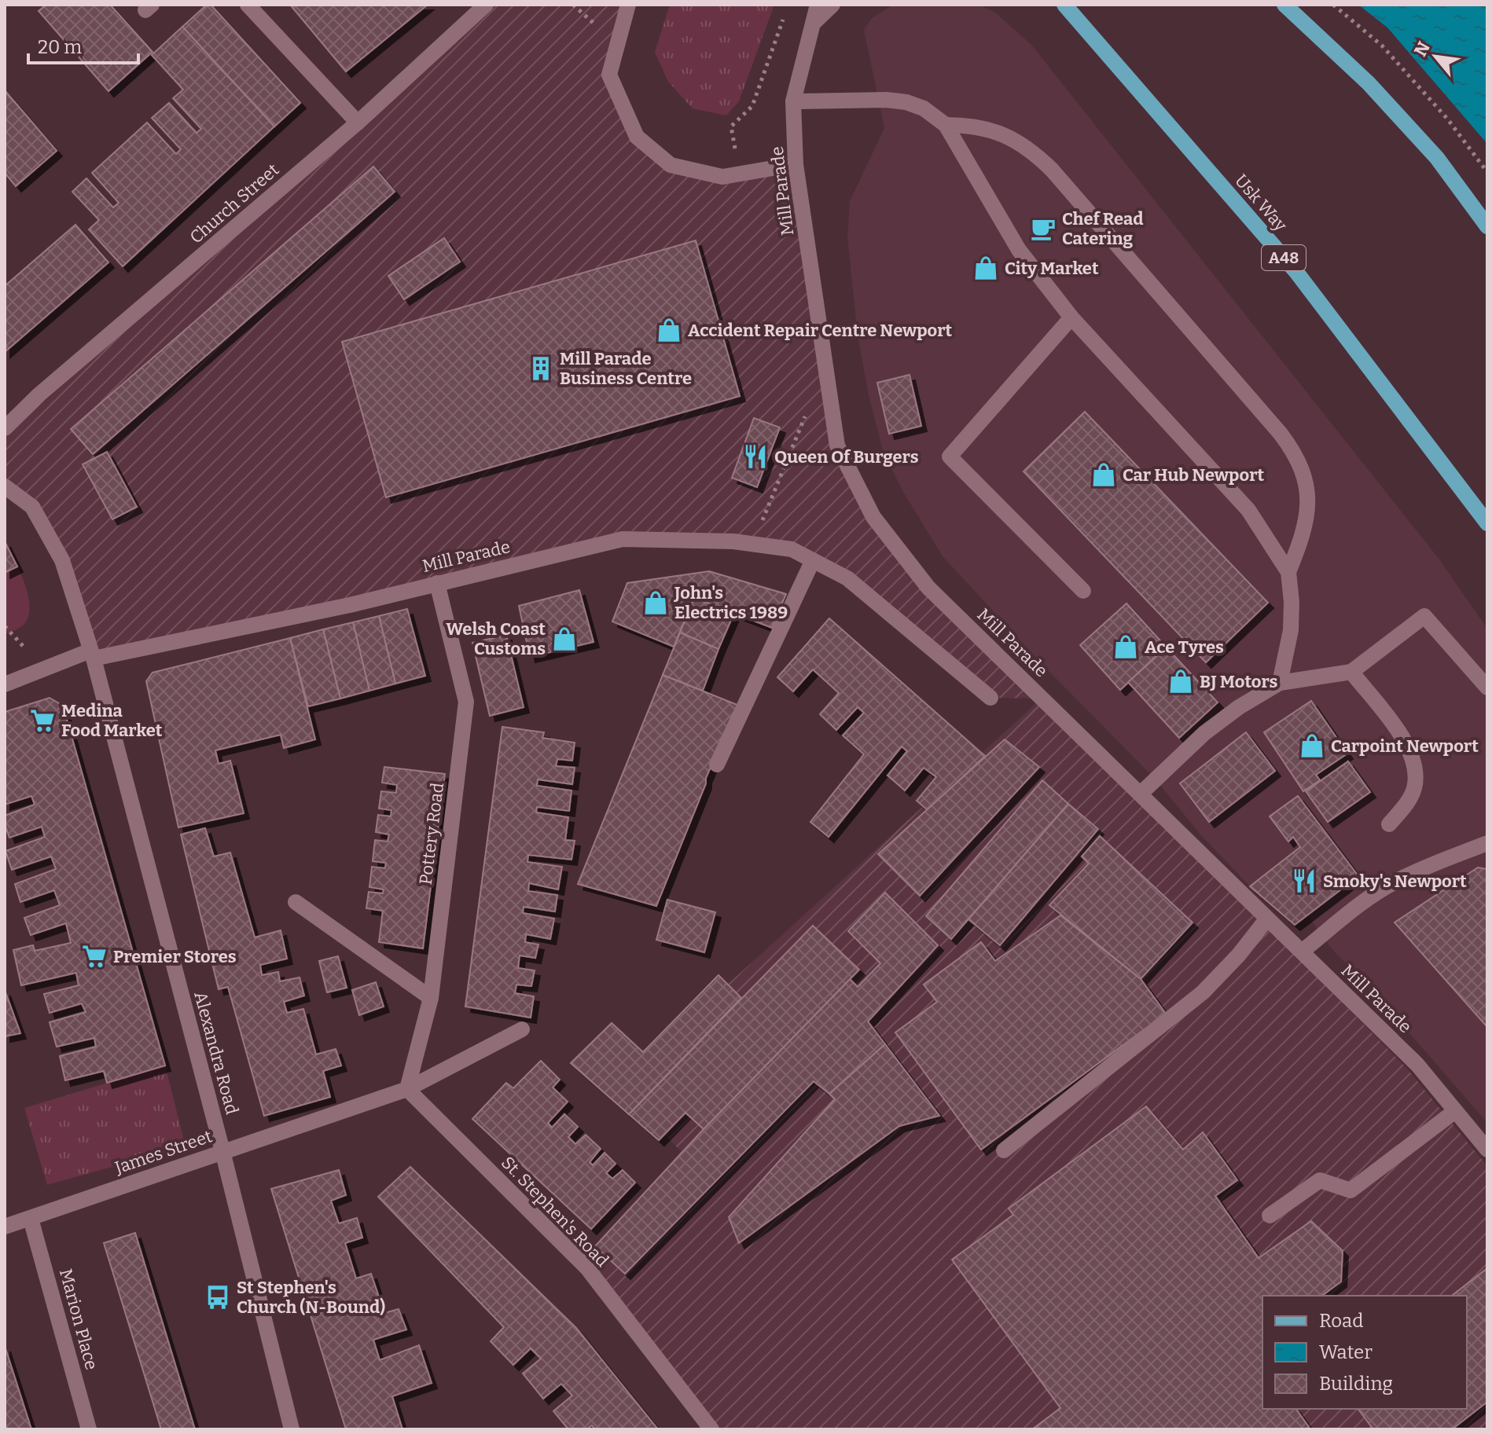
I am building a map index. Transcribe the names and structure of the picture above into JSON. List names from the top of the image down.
{
  "streets": {
    "main road": ["Usk Way", "A48"],
    "street": [
      "Mill Parade",
      "Church Street",
      "Pottery Road",
      "Alexandra Road",
      "James Street",
      "St. Stephen's Road",
      "Marion Place"
    ]
  },
  "crossings": [
    ["Mill Parade", "Pottery Road"],
    ["Mill Parade", "Alexandra Road"],
    ["Pottery Road", "James Street"],
    ["Pottery Road", "St. Stephen's Road"],
    ["Alexandra Road", "James Street"],
    ["James Street", "St. Stephen's Road"],
    ["James Street", "Marion Place"]
  ],
  "places": {
    "cafe": ["Chef Read Catering"],
    "shop": [
      "City Market",
      "Accident Repair Centre Newport",
      "Car Hub Newport",
      "John's Electrics 1989",
      "Welsh Coast Customs",
      "Ace Tyres",
      "BJ Motors",
      "Carpoint Newport"
    ],
    "building": ["Mill Parade Business Centre"],
    "restaurant": ["Queen Of Burgers", "Smoky's Newport"],
    "supermarket": ["Medina Food Market", "Premier Stores"],
    "bus stop": ["St Stephen's Church (N-Bound)"]
  },
  "legend": ["Road", "Water", "Building"],
  "scale_bar": "20 m",
  "north": "top left"
}
